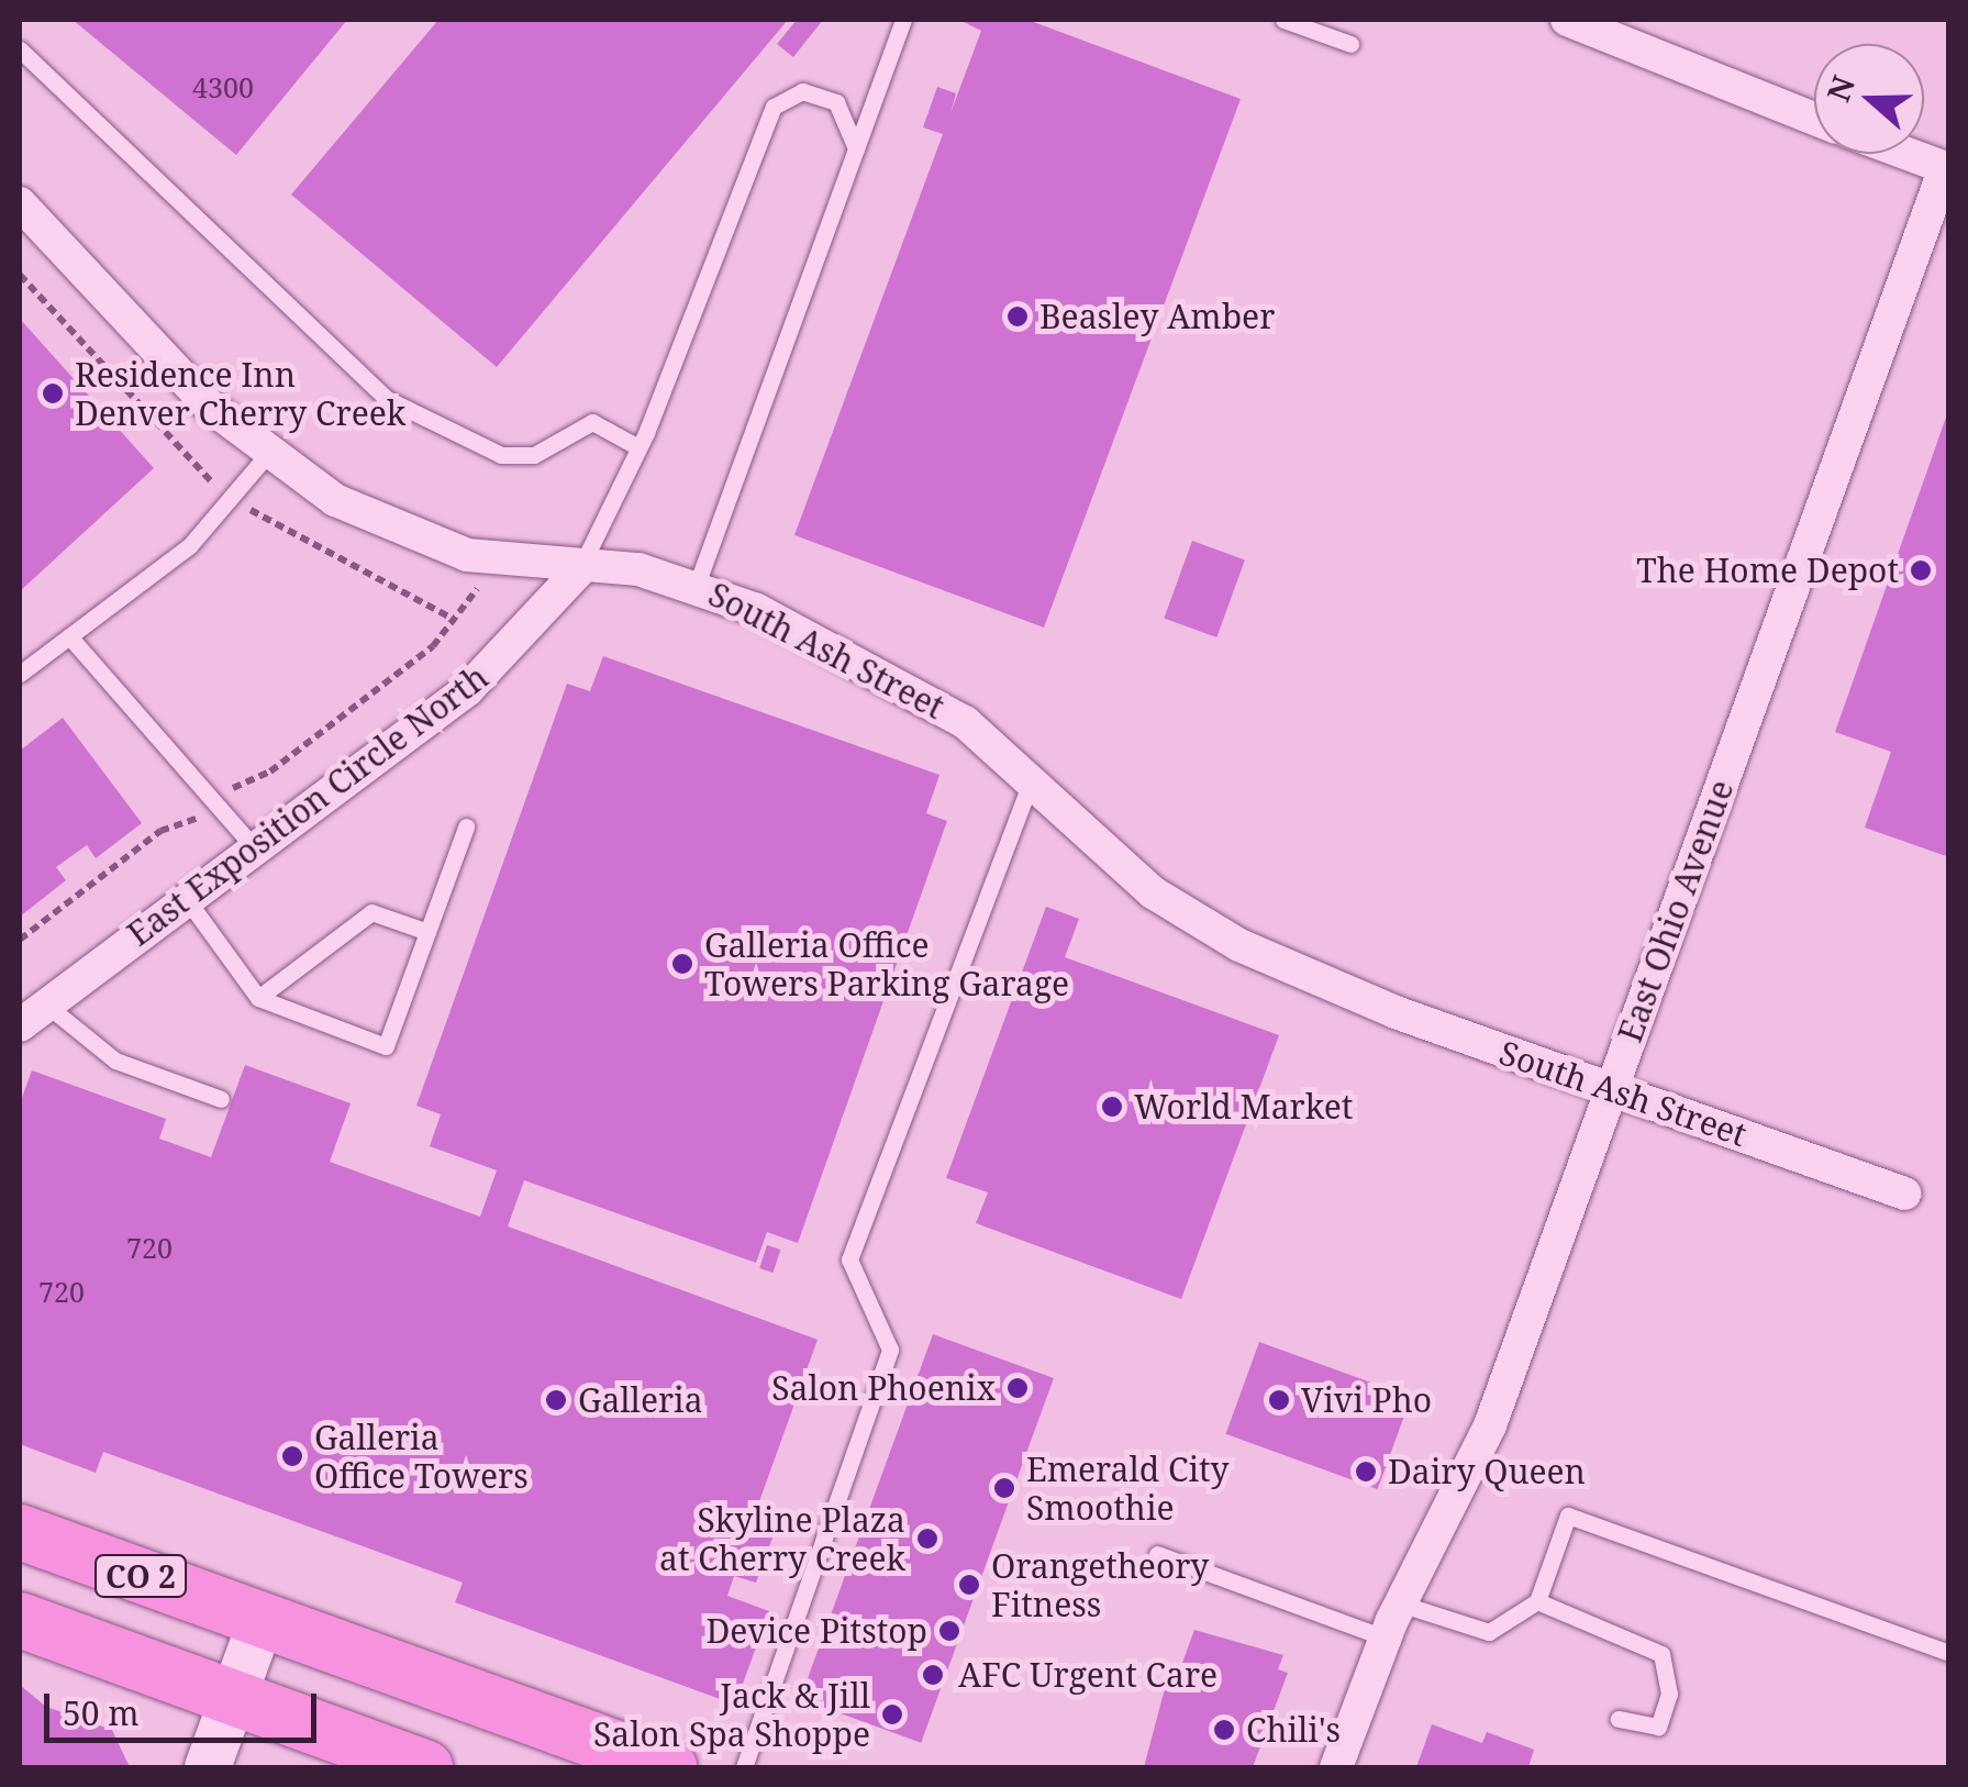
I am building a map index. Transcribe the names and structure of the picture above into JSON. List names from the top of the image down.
{
  "streets": {
    "main road": ["CO 2"],
    "street": ["South Ash Street", "East Exposition Circle North", "East Ohio Avenue"]
  },
  "crossings": [
    ["South Ash Street", "East Exposition Circle North"],
    ["South Ash Street", "East Ohio Avenue"]
  ],
  "places": [
    "Beasley Amber",
    "Residence Inn Denver Cherry Creek",
    "The Home Depot",
    "Galleria Office Towers Parking Garage",
    "World Market",
    "Salon Phoenix",
    "Galleria",
    "Vivi Pho",
    "Galleria Office Towers",
    "Dairy Queen",
    "Emerald City Smoothie",
    "Skyline Plaza at Cherry Creek",
    "Orangetheory Fitness",
    "Device Pitstop",
    "AFC Urgent Care",
    "Jack & Jill Salon Spa Shoppe",
    "Chili's"
  ],
  "house_numbers": ["4300", "720", "720"],
  "scale_bar": "50 m",
  "north": "left"
}
